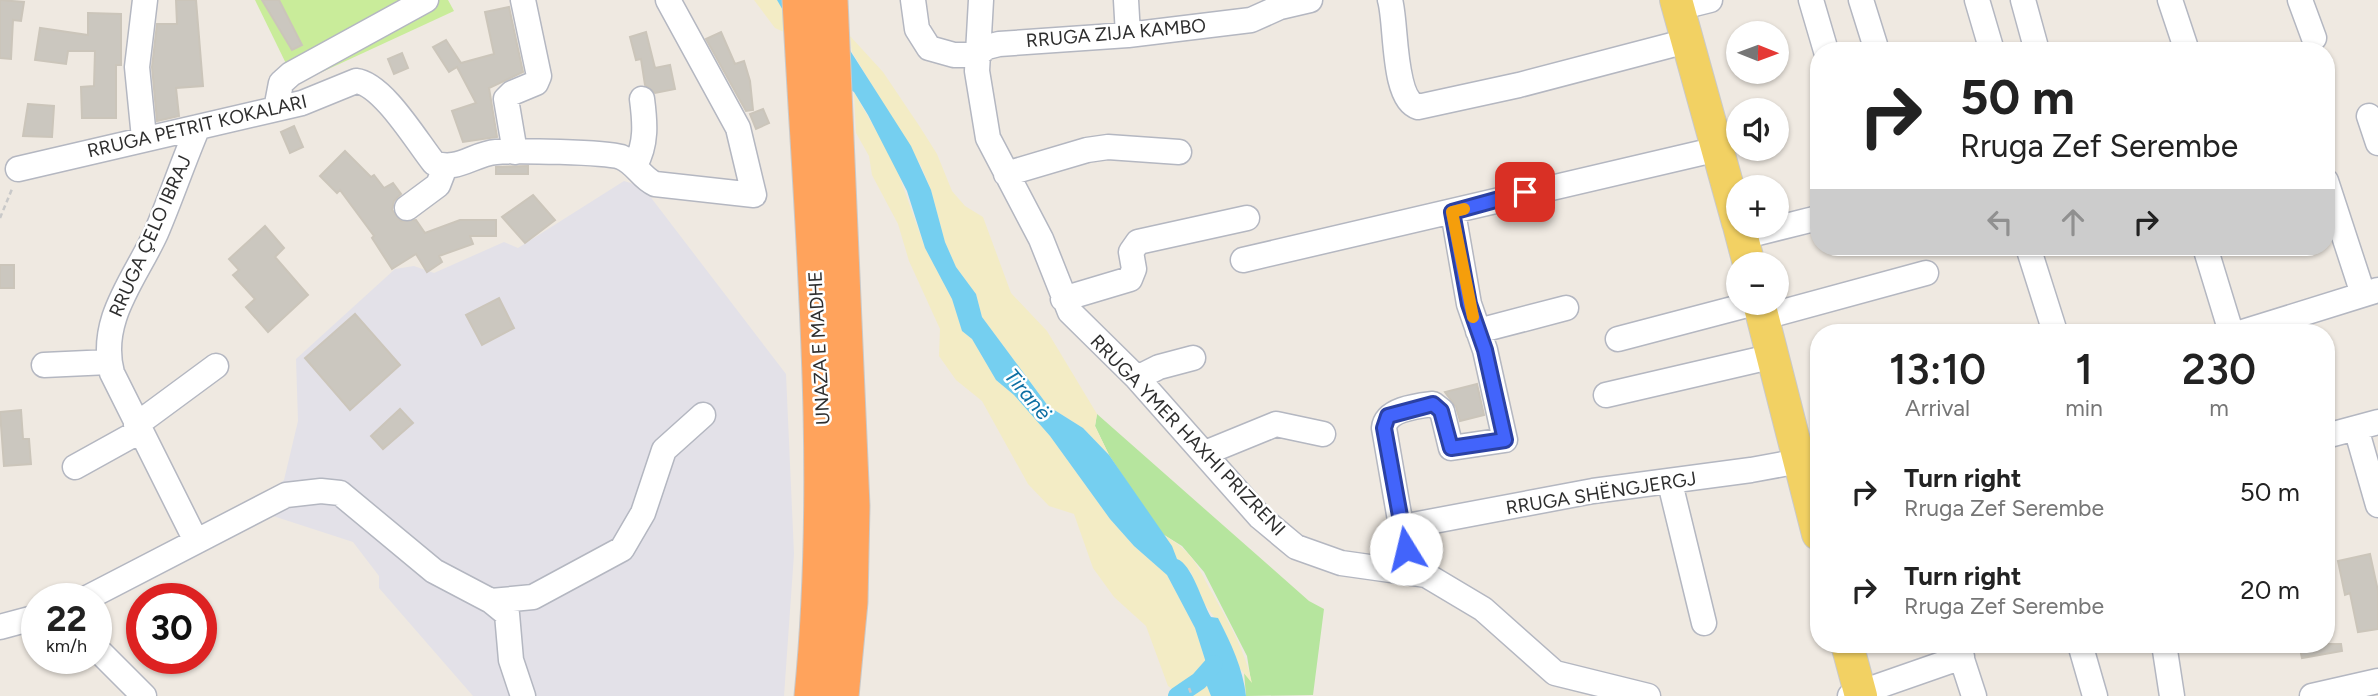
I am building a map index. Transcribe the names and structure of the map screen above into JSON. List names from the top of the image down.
{
  "streets": {
    "highway": ["UNAZA E MADHE"],
    "street": [
      "RRUGA ZIJA KAMBO",
      "RRUGA PETRIT KOKALARI",
      "RRUGA ÇELO IBRAJ",
      "RRUGA YMER HAXHI PRIZRENI",
      "RRUGA SHËNGJERGJ"
    ]
  },
  "crossings": [
    ["RRUGA ZIJA KAMBO", "RRUGA YMER HAXHI PRIZRENI"],
    ["RRUGA PETRIT KOKALARI", "RRUGA ÇELO IBRAJ"]
  ],
  "water": ["Tiranë"],
  "north": "right",
  "page": {
    "map_buttons": ["+", "−"],
    "turn": ["50 m", "Rruga Zef Serembe"],
    "eta": [
      "13:10",
      "Arrival",
      "1",
      "min",
      "230",
      "m"
    ],
    "list": [
      {
        "name": "Turn right",
        "note": "Rruga Zef Serembe",
        "value": "50 m"
      },
      {
        "name": "Turn right",
        "note": "Rruga Zef Serembe",
        "value": "20 m"
      }
    ],
    "speed": "22 km/h",
    "limit": "30"
  }
}
